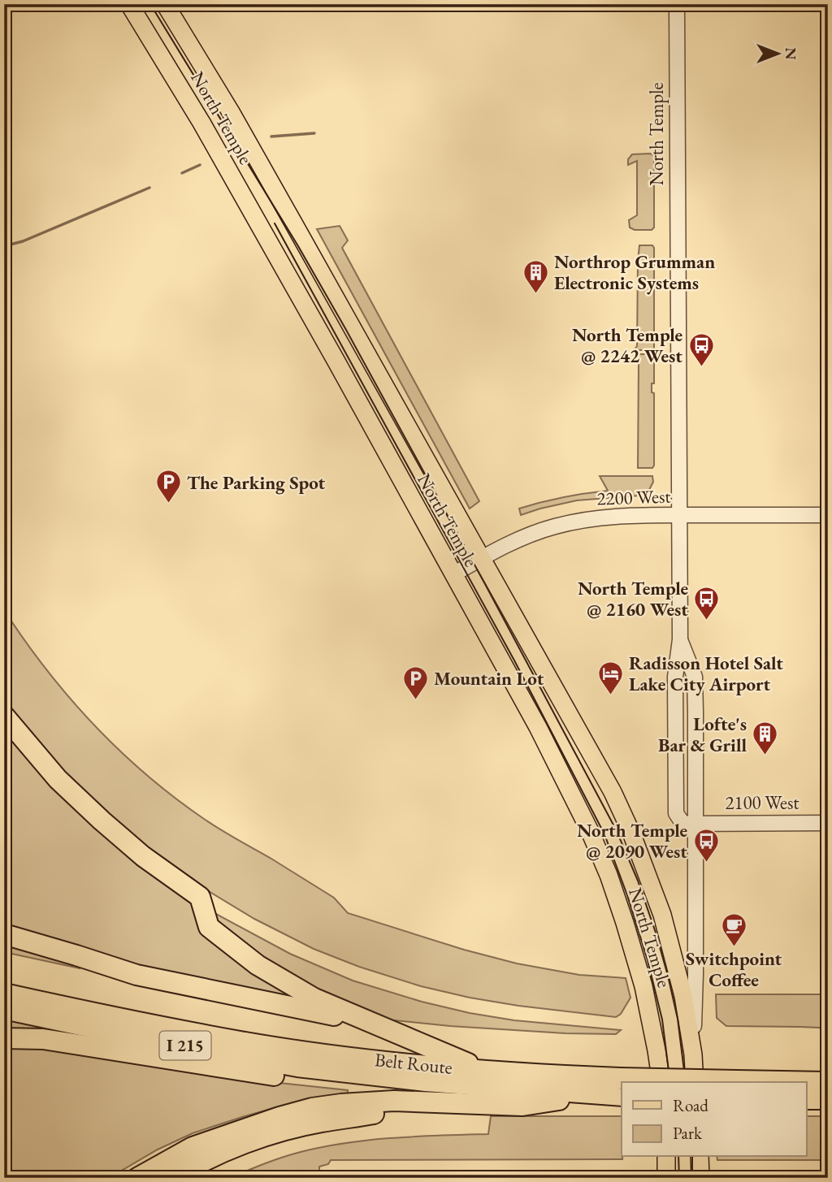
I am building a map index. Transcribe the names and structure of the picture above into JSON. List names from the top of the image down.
{
  "streets": {
    "highway": ["I 215", "Belt Route"],
    "main road": ["North Temple"],
    "street": ["2200 West", "2100 West"]
  },
  "crossings": [
    ["North Temple", "2200 West"],
    ["North Temple", "2100 West"]
  ],
  "places": {
    "building": ["Northrop Grumman Electronic Systems", "Lofte's Bar & Grill"],
    "bus stop": ["North Temple @ 2242 West", "North Temple @ 2160 West", "North Temple @ 2090 West"],
    "parking": ["The Parking Spot", "Mountain Lot"],
    "hotel": ["Radisson Hotel Salt Lake City Airport"],
    "cafe": ["Switchpoint Coffee"]
  },
  "legend": ["Road", "Park"],
  "north": "right"
}
